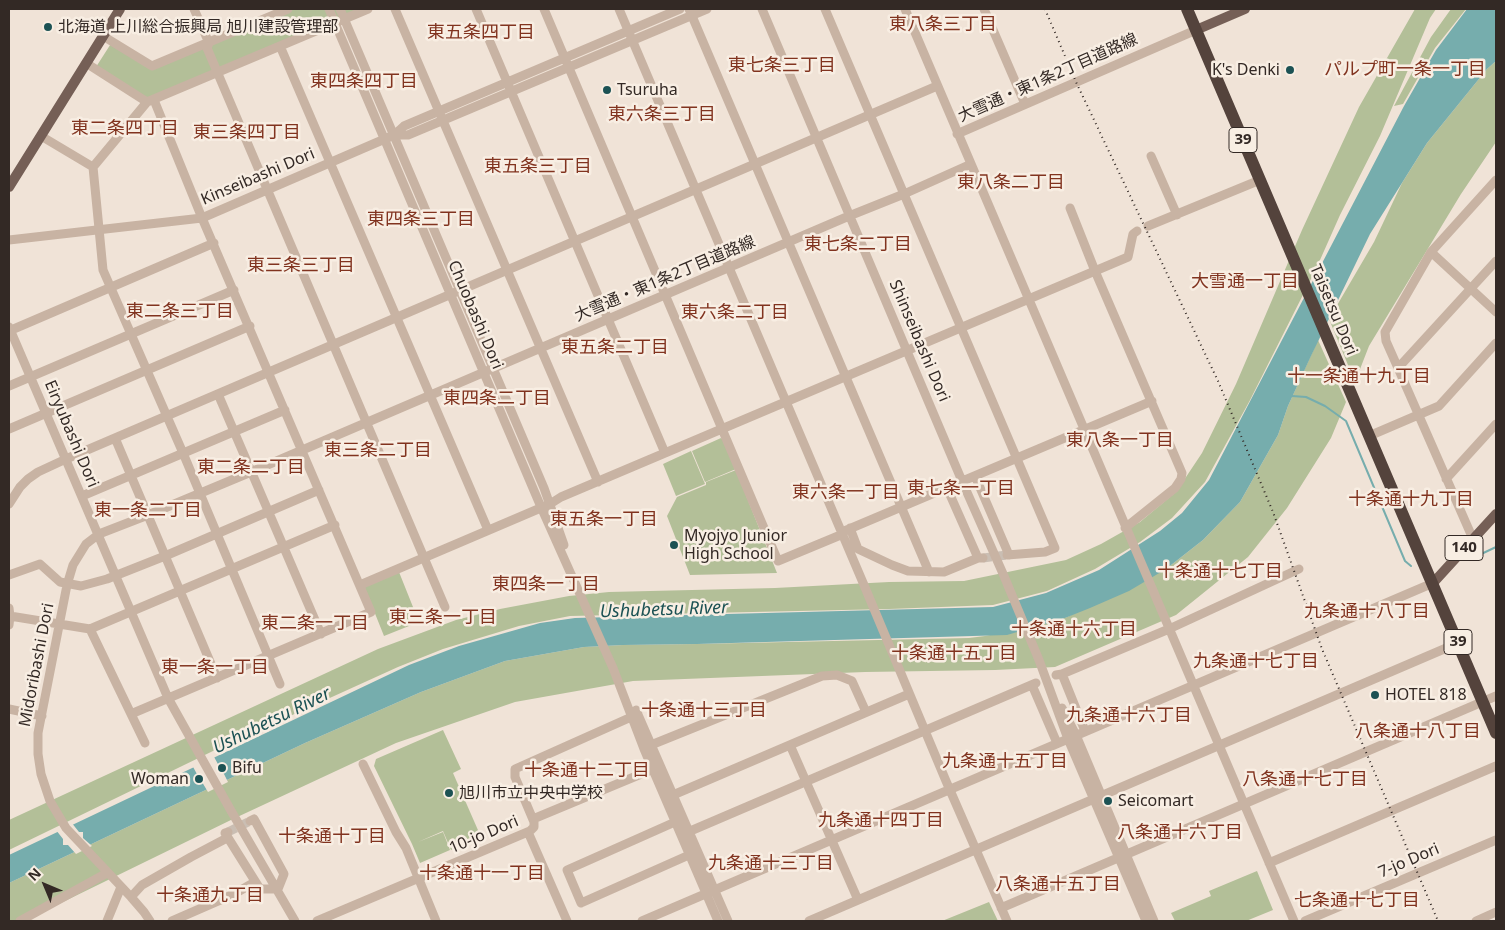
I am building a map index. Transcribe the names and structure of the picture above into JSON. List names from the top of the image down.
{
  "streets": {
    "highway": ["39", "Taisetsu Dori"],
    "main road": ["140"],
    "street": [
      "大雪通・東1条2丁目道路線",
      "Kinseibashi Dori",
      "Chuobashi Dori",
      "Shinseibashi Dori",
      "Eiryubashi Dori",
      "Midoribashi Dori",
      "10-jo Dori",
      "7-jo Dori"
    ]
  },
  "crossings": [
    ["大雪通・東1条2丁目道路線", "Taisetsu Dori"],
    ["大雪通・東1条2丁目道路線", "Chuobashi Dori"],
    ["大雪通・東1条2丁目道路線", "Shinseibashi Dori"],
    ["大雪通・東1条2丁目道路線", "Eiryubashi Dori"],
    ["大雪通・東1条2丁目道路線", "Midoribashi Dori"],
    ["Kinseibashi Dori", "Chuobashi Dori"],
    ["Taisetsu Dori", "140"],
    ["Chuobashi Dori", "10-jo Dori"],
    ["Eiryubashi Dori", "Midoribashi Dori"]
  ],
  "districts": [
    "東八条三丁目",
    "東五条四丁目",
    "東七条三丁目",
    "パルプ町一条一丁目",
    "東四条四丁目",
    "東六条三丁目",
    "東二条四丁目",
    "東三条四丁目",
    "東五条三丁目",
    "東八条二丁目",
    "東四条三丁目",
    "東七条二丁目",
    "東三条三丁目",
    "大雪通一丁目",
    "東二条三丁目",
    "東六条二丁目",
    "東五条二丁目",
    "十一条通十九丁目",
    "東四条二丁目",
    "東八条一丁目",
    "東三条二丁目",
    "東二条二丁目",
    "東七条一丁目",
    "東六条一丁目",
    "十条通十九丁目",
    "東一条二丁目",
    "東五条一丁目",
    "十条通十七丁目",
    "東四条一丁目",
    "九条通十八丁目",
    "東三条一丁目",
    "東二条一丁目",
    "十条通十六丁目",
    "十条通十五丁目",
    "九条通十七丁目",
    "東一条一丁目",
    "十条通十三丁目",
    "九条通十六丁目",
    "八条通十八丁目",
    "九条通十五丁目",
    "十条通十二丁目",
    "八条通十七丁目",
    "九条通十四丁目",
    "八条通十六丁目",
    "十条通十丁目",
    "九条通十三丁目",
    "十条通十一丁目",
    "八条通十五丁目",
    "十条通九丁目",
    "七条通十七丁目"
  ],
  "water": ["Ushubetsu River"],
  "places": [
    "北海道 上川総合振興局 旭川建設管理部",
    "K's Denki",
    "Tsuruha",
    "Myojyo Junior High School",
    "HOTEL 818",
    "Bifu",
    "Woman",
    "旭川市立中央中学校",
    "Seicomart"
  ],
  "north": "top left"
}
